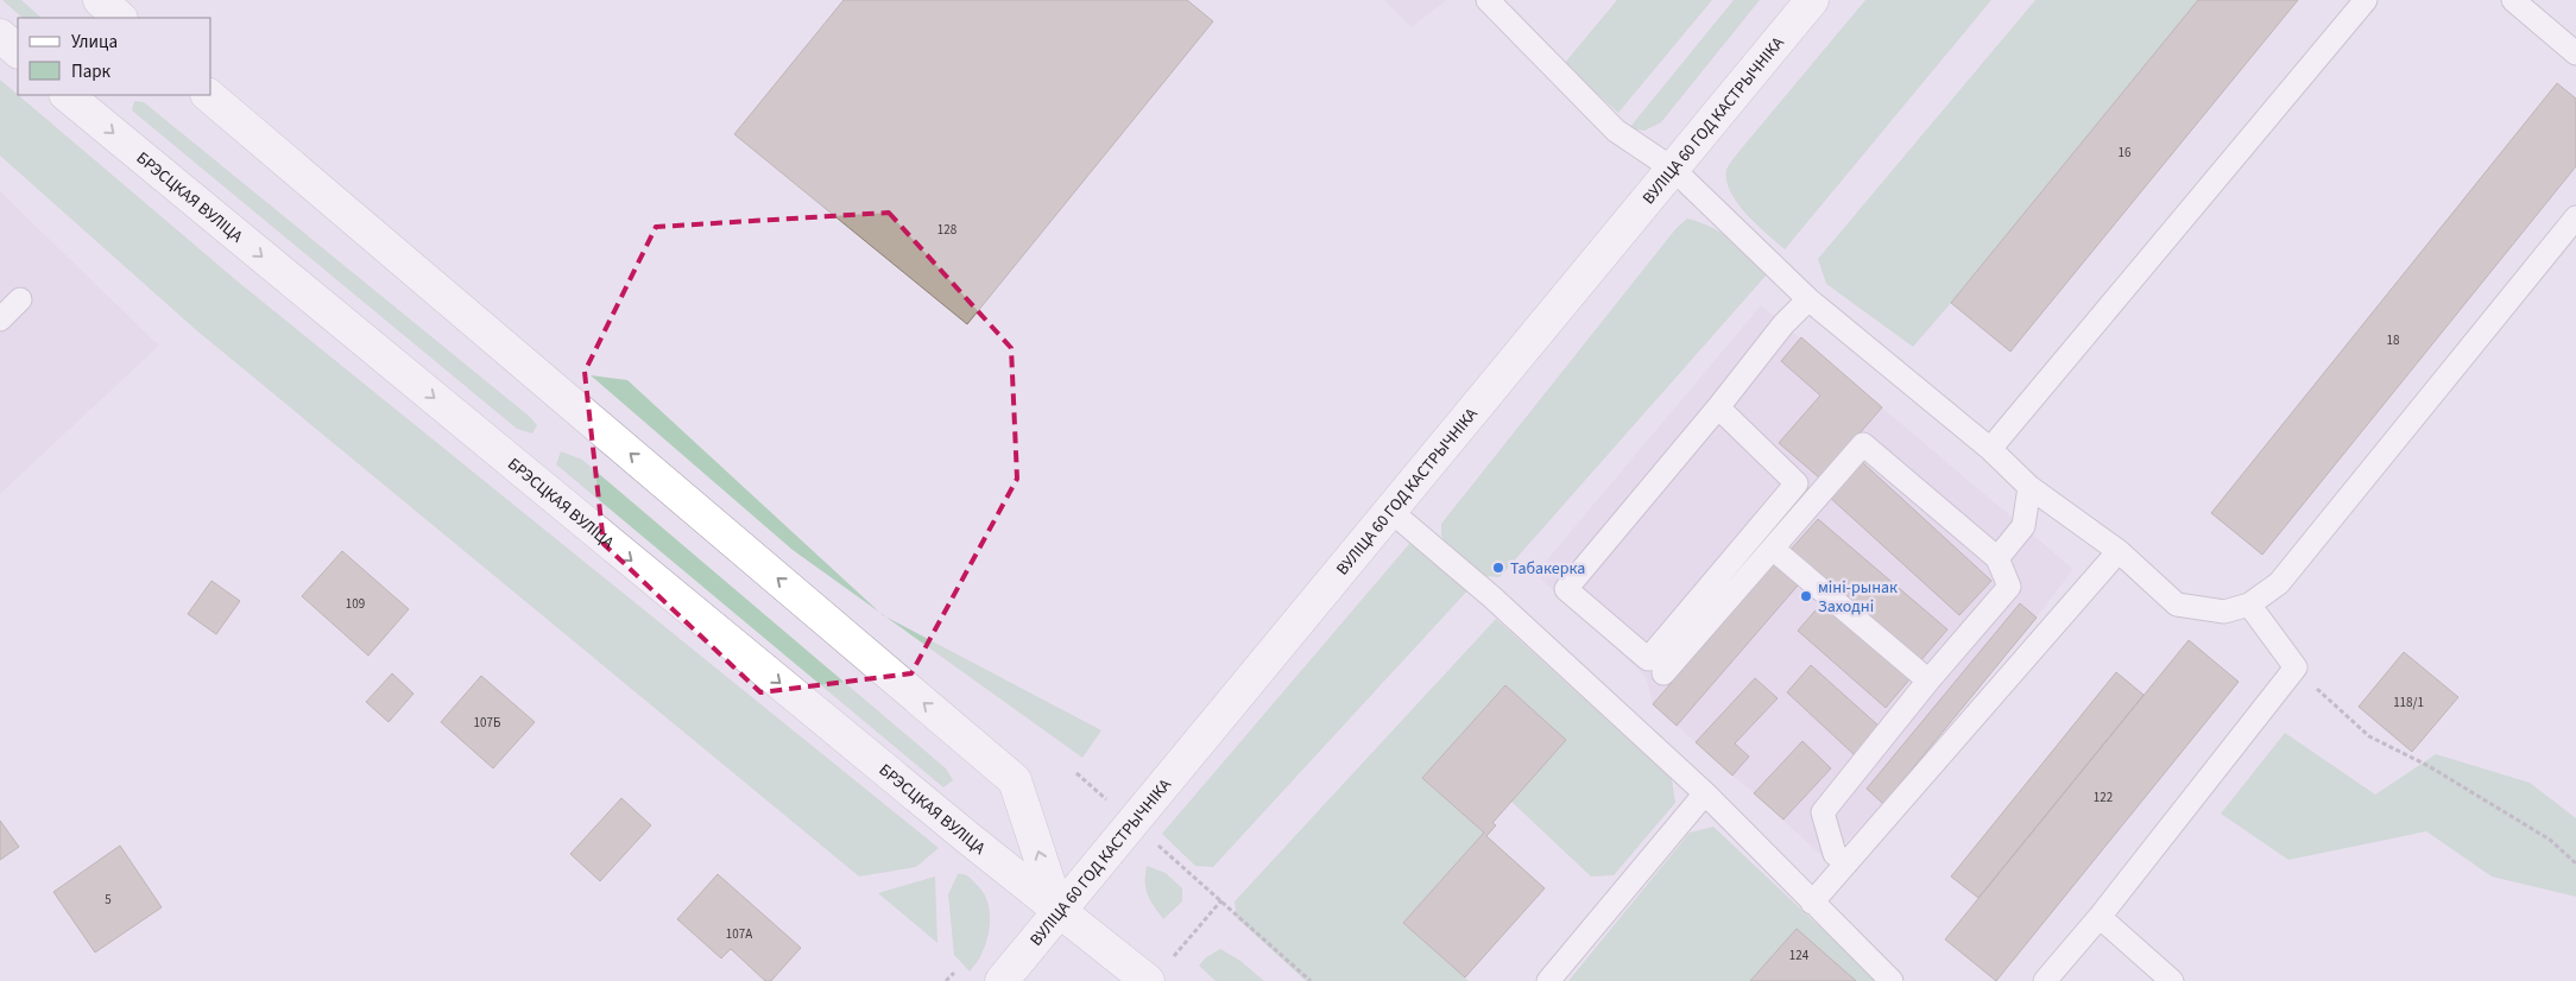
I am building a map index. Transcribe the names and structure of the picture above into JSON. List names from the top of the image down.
{
  "streets": {
    "main road": ["ВУЛІЦА 60 ГОД КАСТРЫЧНІКА", "БРЭСЦКАЯ ВУЛІЦА"]
  },
  "crossings": [
    ["ВУЛІЦА 60 ГОД КАСТРЫЧНІКА", "БРЭСЦКАЯ ВУЛІЦА"]
  ],
  "places": ["Табакерка", "міні-рынак Заходні"],
  "house_numbers": [
    "16",
    "128",
    "18",
    "109",
    "118/1",
    "107Б",
    "122",
    "5",
    "107А",
    "124"
  ],
  "legend": ["Улица", "Парк"]
}
